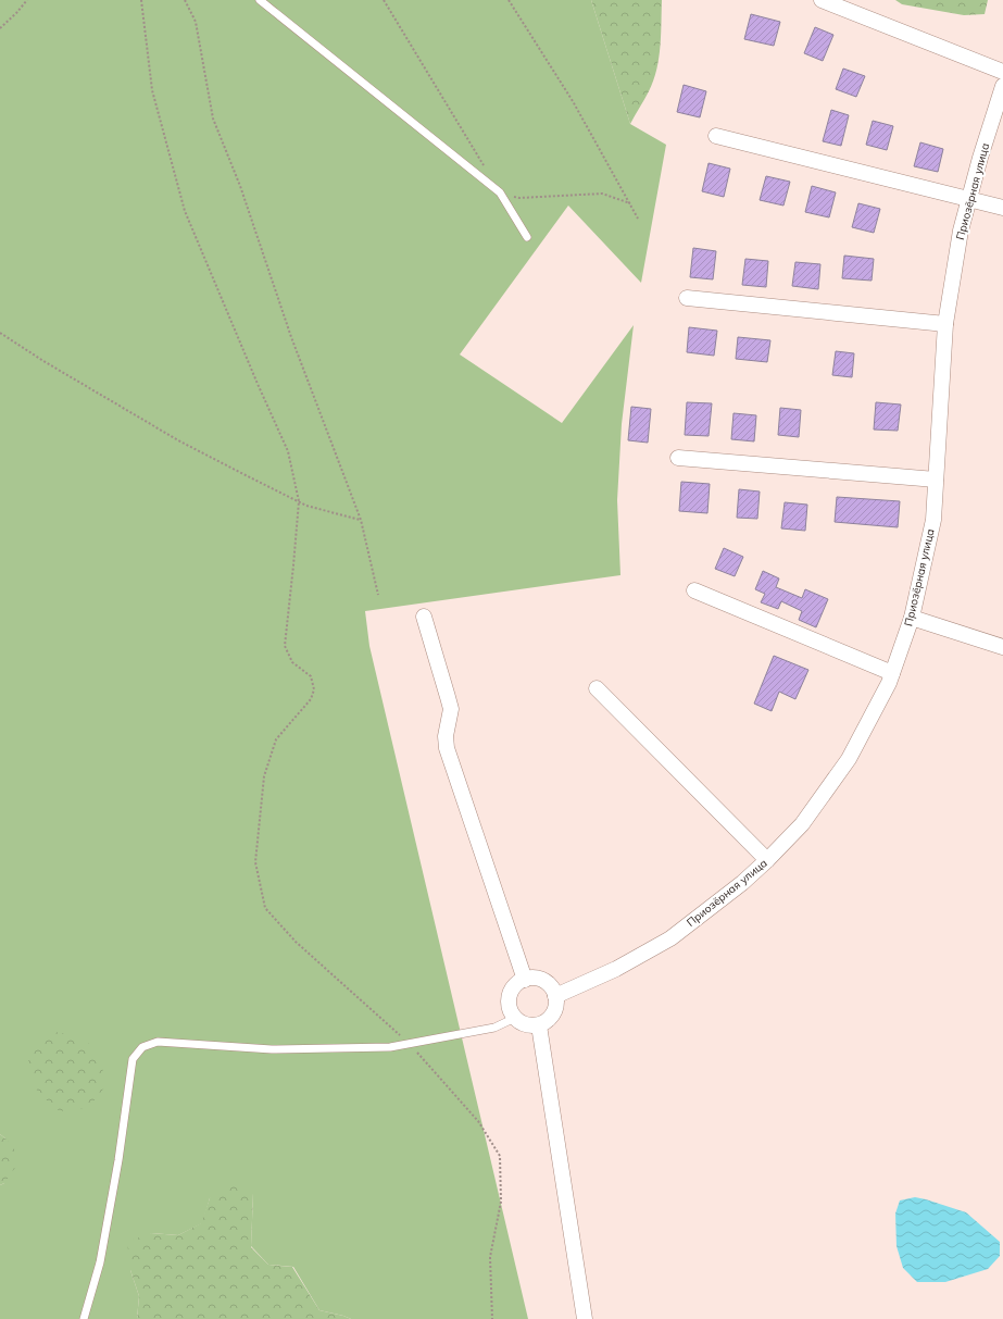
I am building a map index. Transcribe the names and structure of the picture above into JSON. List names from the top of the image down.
{
  "streets": {
    "street": ["Приозёрная улица"]
  }
}
